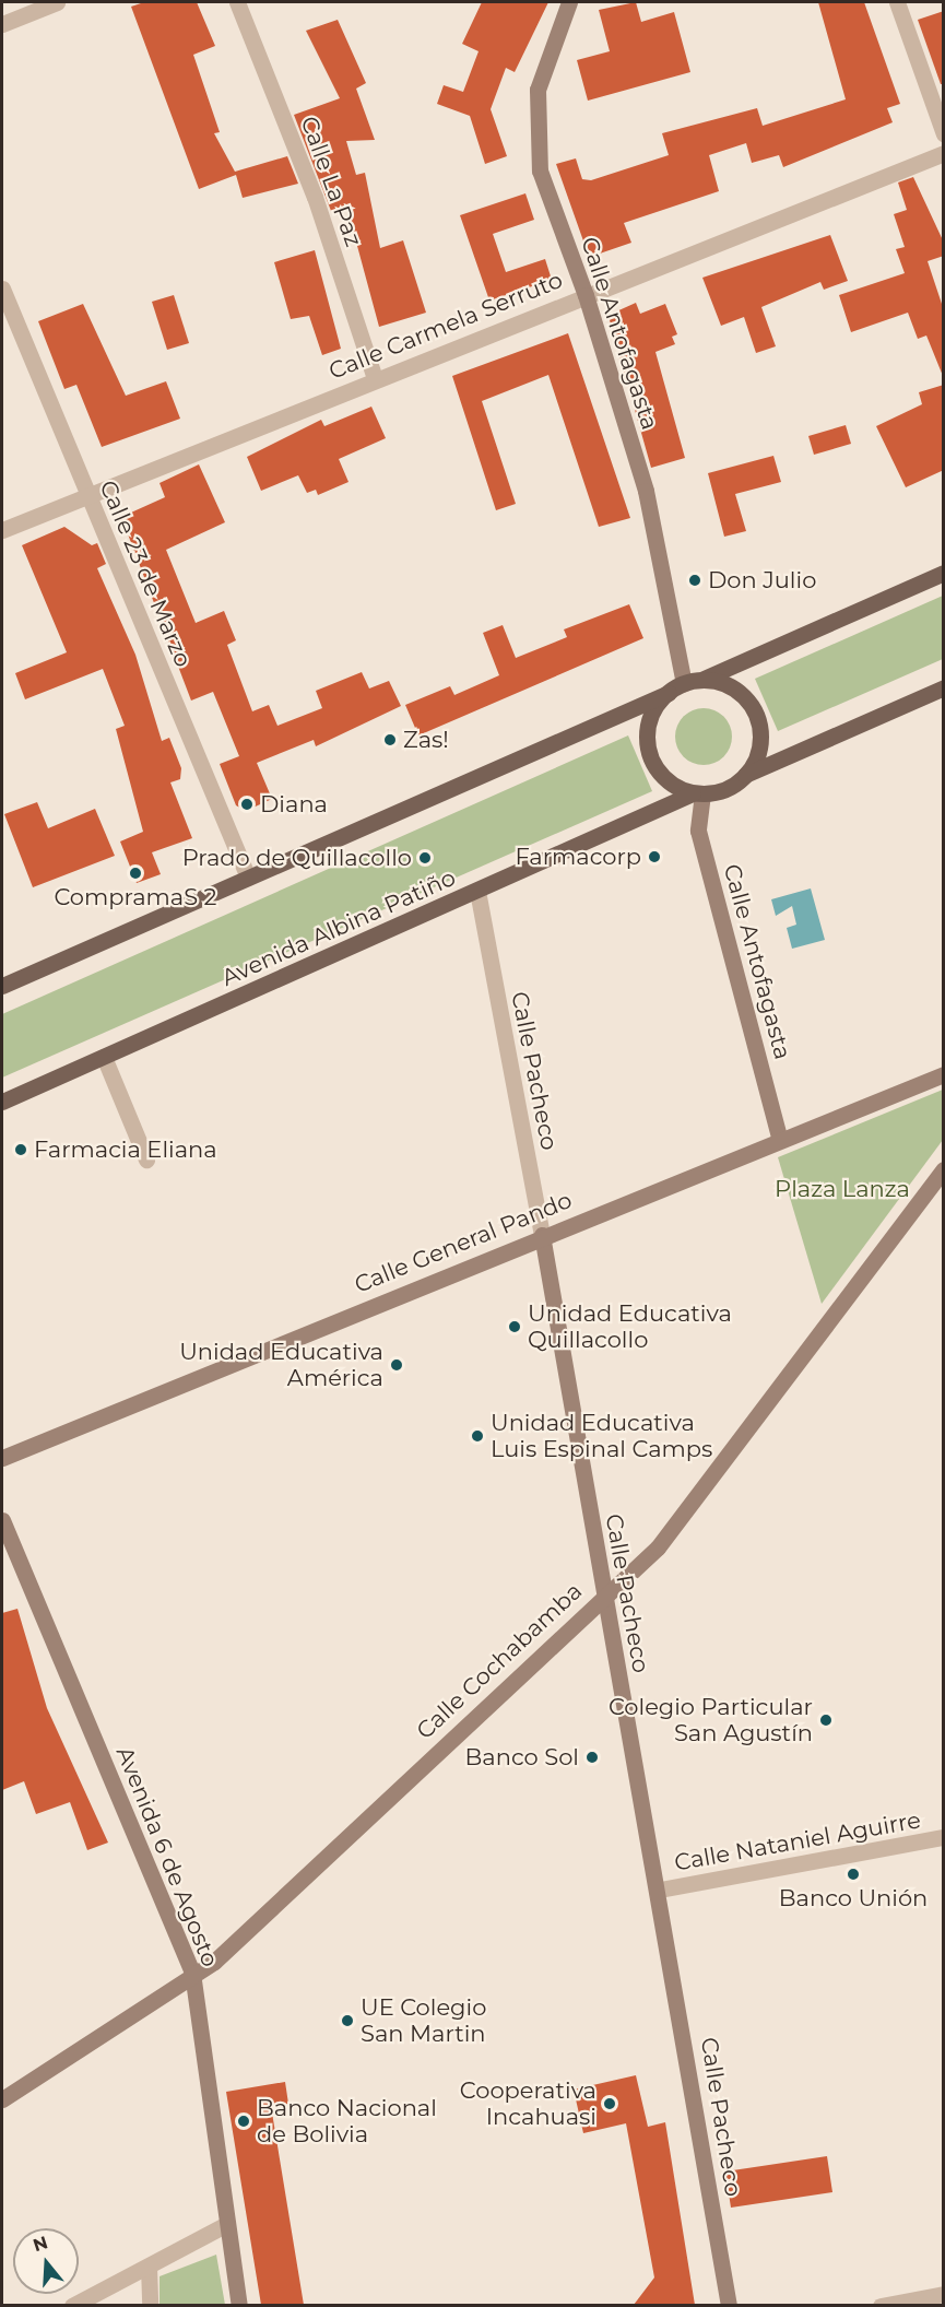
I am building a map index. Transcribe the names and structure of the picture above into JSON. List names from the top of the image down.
{
  "streets": {
    "main road": [
      "Calle Antofagasta",
      "Avenida Albina Patiño",
      "Calle Pacheco",
      "Calle General Pando",
      "Calle Cochabamba",
      "Avenida 6 de Agosto"
    ],
    "street": [
      "Calle La Paz",
      "Calle Carmela Serruto",
      "Calle 23 de Marzo",
      "Calle Nataniel Aguirre"
    ]
  },
  "crossings": [
    ["Calle La Paz", "Calle Carmela Serruto"],
    ["Calle Carmela Serruto", "Calle Antofagasta"],
    ["Calle Carmela Serruto", "Calle 23 de Marzo"],
    ["Calle Antofagasta", "Avenida Albina Patiño"],
    ["Calle Antofagasta", "Calle General Pando"],
    ["Avenida Albina Patiño", "Calle Pacheco"],
    ["Calle Pacheco", "Calle General Pando"],
    ["Calle Pacheco", "Calle Cochabamba"],
    ["Calle Pacheco", "Calle Nataniel Aguirre"],
    ["Calle Cochabamba", "Avenida 6 de Agosto"]
  ],
  "parks": ["Plaza Lanza"],
  "places": [
    "Don Julio",
    "Zas!",
    "Diana",
    "Farmacorp",
    "Prado de Quillacollo",
    "CompramaS 2",
    "Farmacia Eliana",
    "Unidad Educativa Quillacollo",
    "Unidad Educativa América",
    "Unidad Educativa Luis Espinal Camps",
    "Colegio Particular San Agustín",
    "Banco Sol",
    "Banco Unión",
    "UE Colegio San Martin",
    "Cooperativa Incahuasi",
    "Banco Nacional de Bolivia"
  ],
  "north": "top"
}
